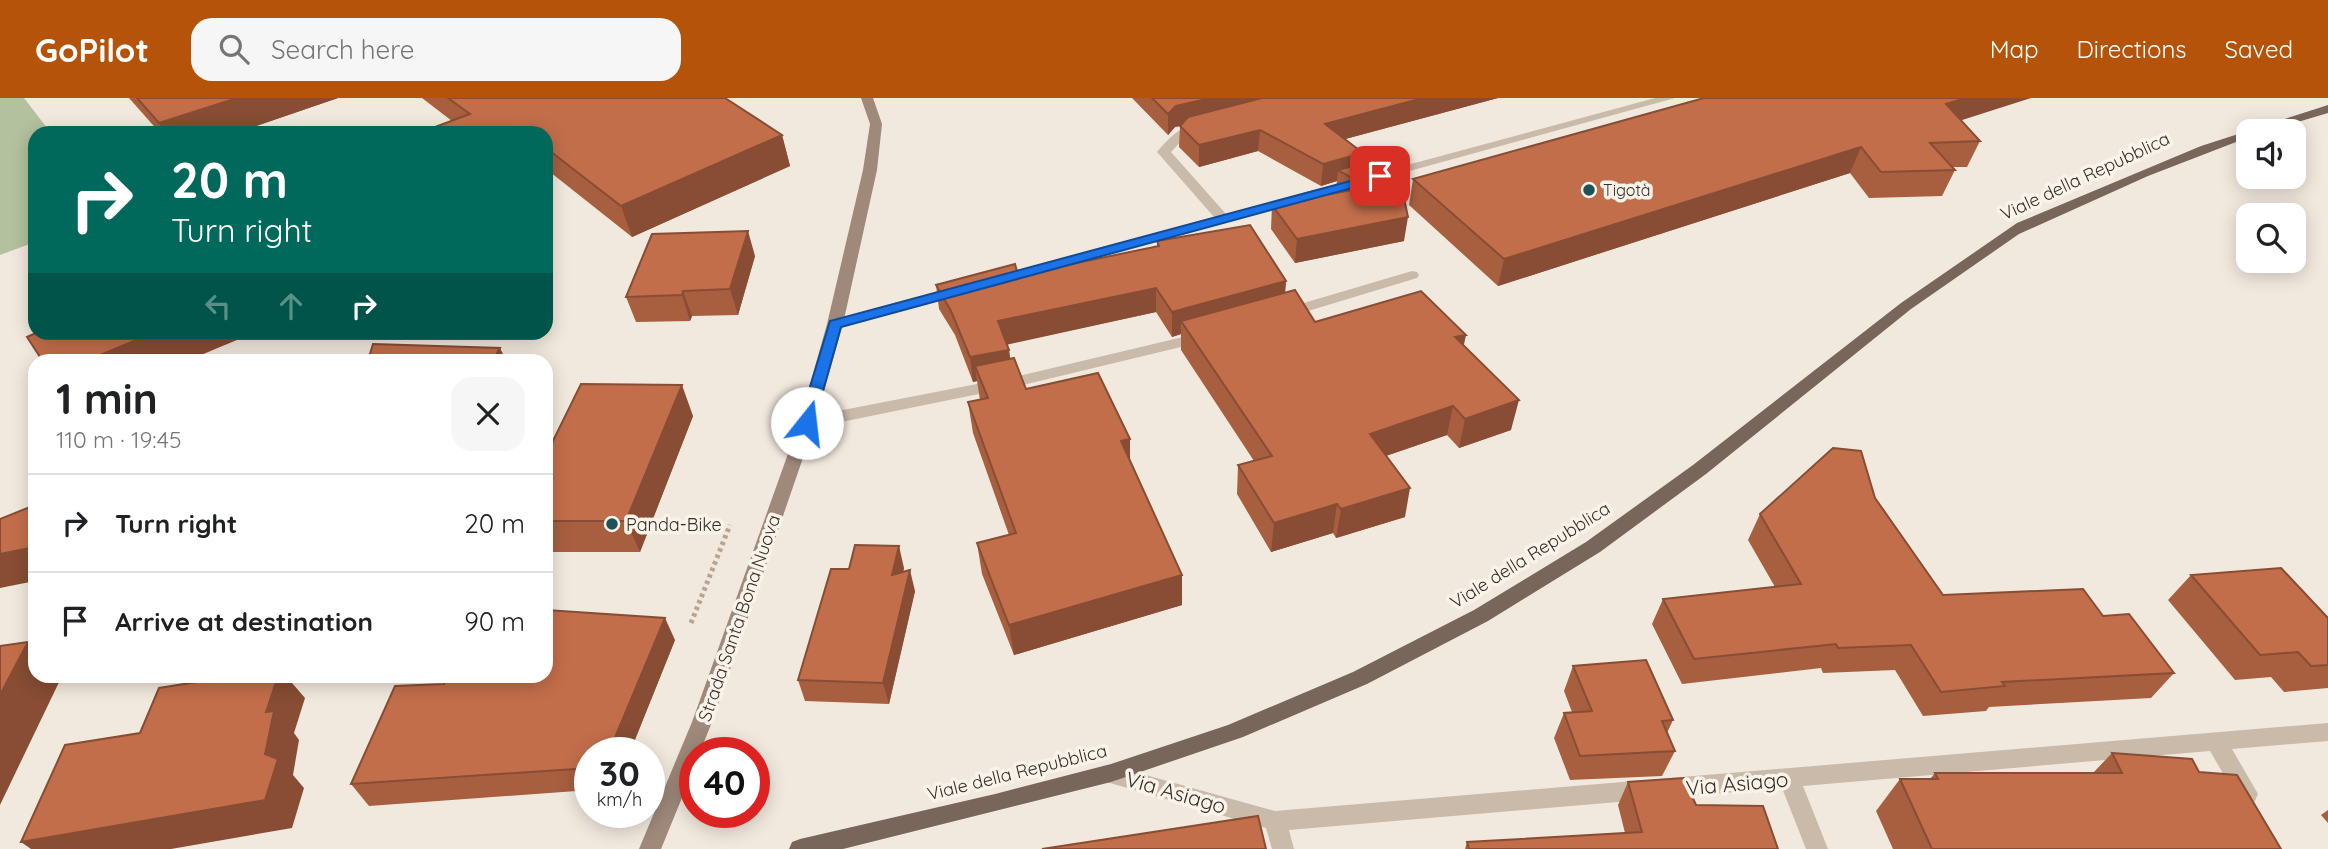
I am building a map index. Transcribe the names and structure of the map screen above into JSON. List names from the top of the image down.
{
  "streets": {
    "main road": ["Viale della Repubblica"],
    "street": ["Strada Santa Bona Nuova", "Via Asiago"]
  },
  "crossings": [
    ["Viale della Repubblica", "Via Asiago"]
  ],
  "places": ["Tigotà", "Panda-Bike"],
  "page": {
    "header": "GoPilot",
    "search": "Search here",
    "nav": ["Map", "Directions", "Saved"],
    "turn": ["20 m", "Turn right"],
    "heading": ["1 min", "110 m · 19:45"],
    "list": [
      {
        "name": "Turn right",
        "value": "20 m"
      },
      {
        "name": "Arrive at destination",
        "value": "90 m"
      }
    ],
    "speed": "30 km/h",
    "limit": "40"
  }
}
